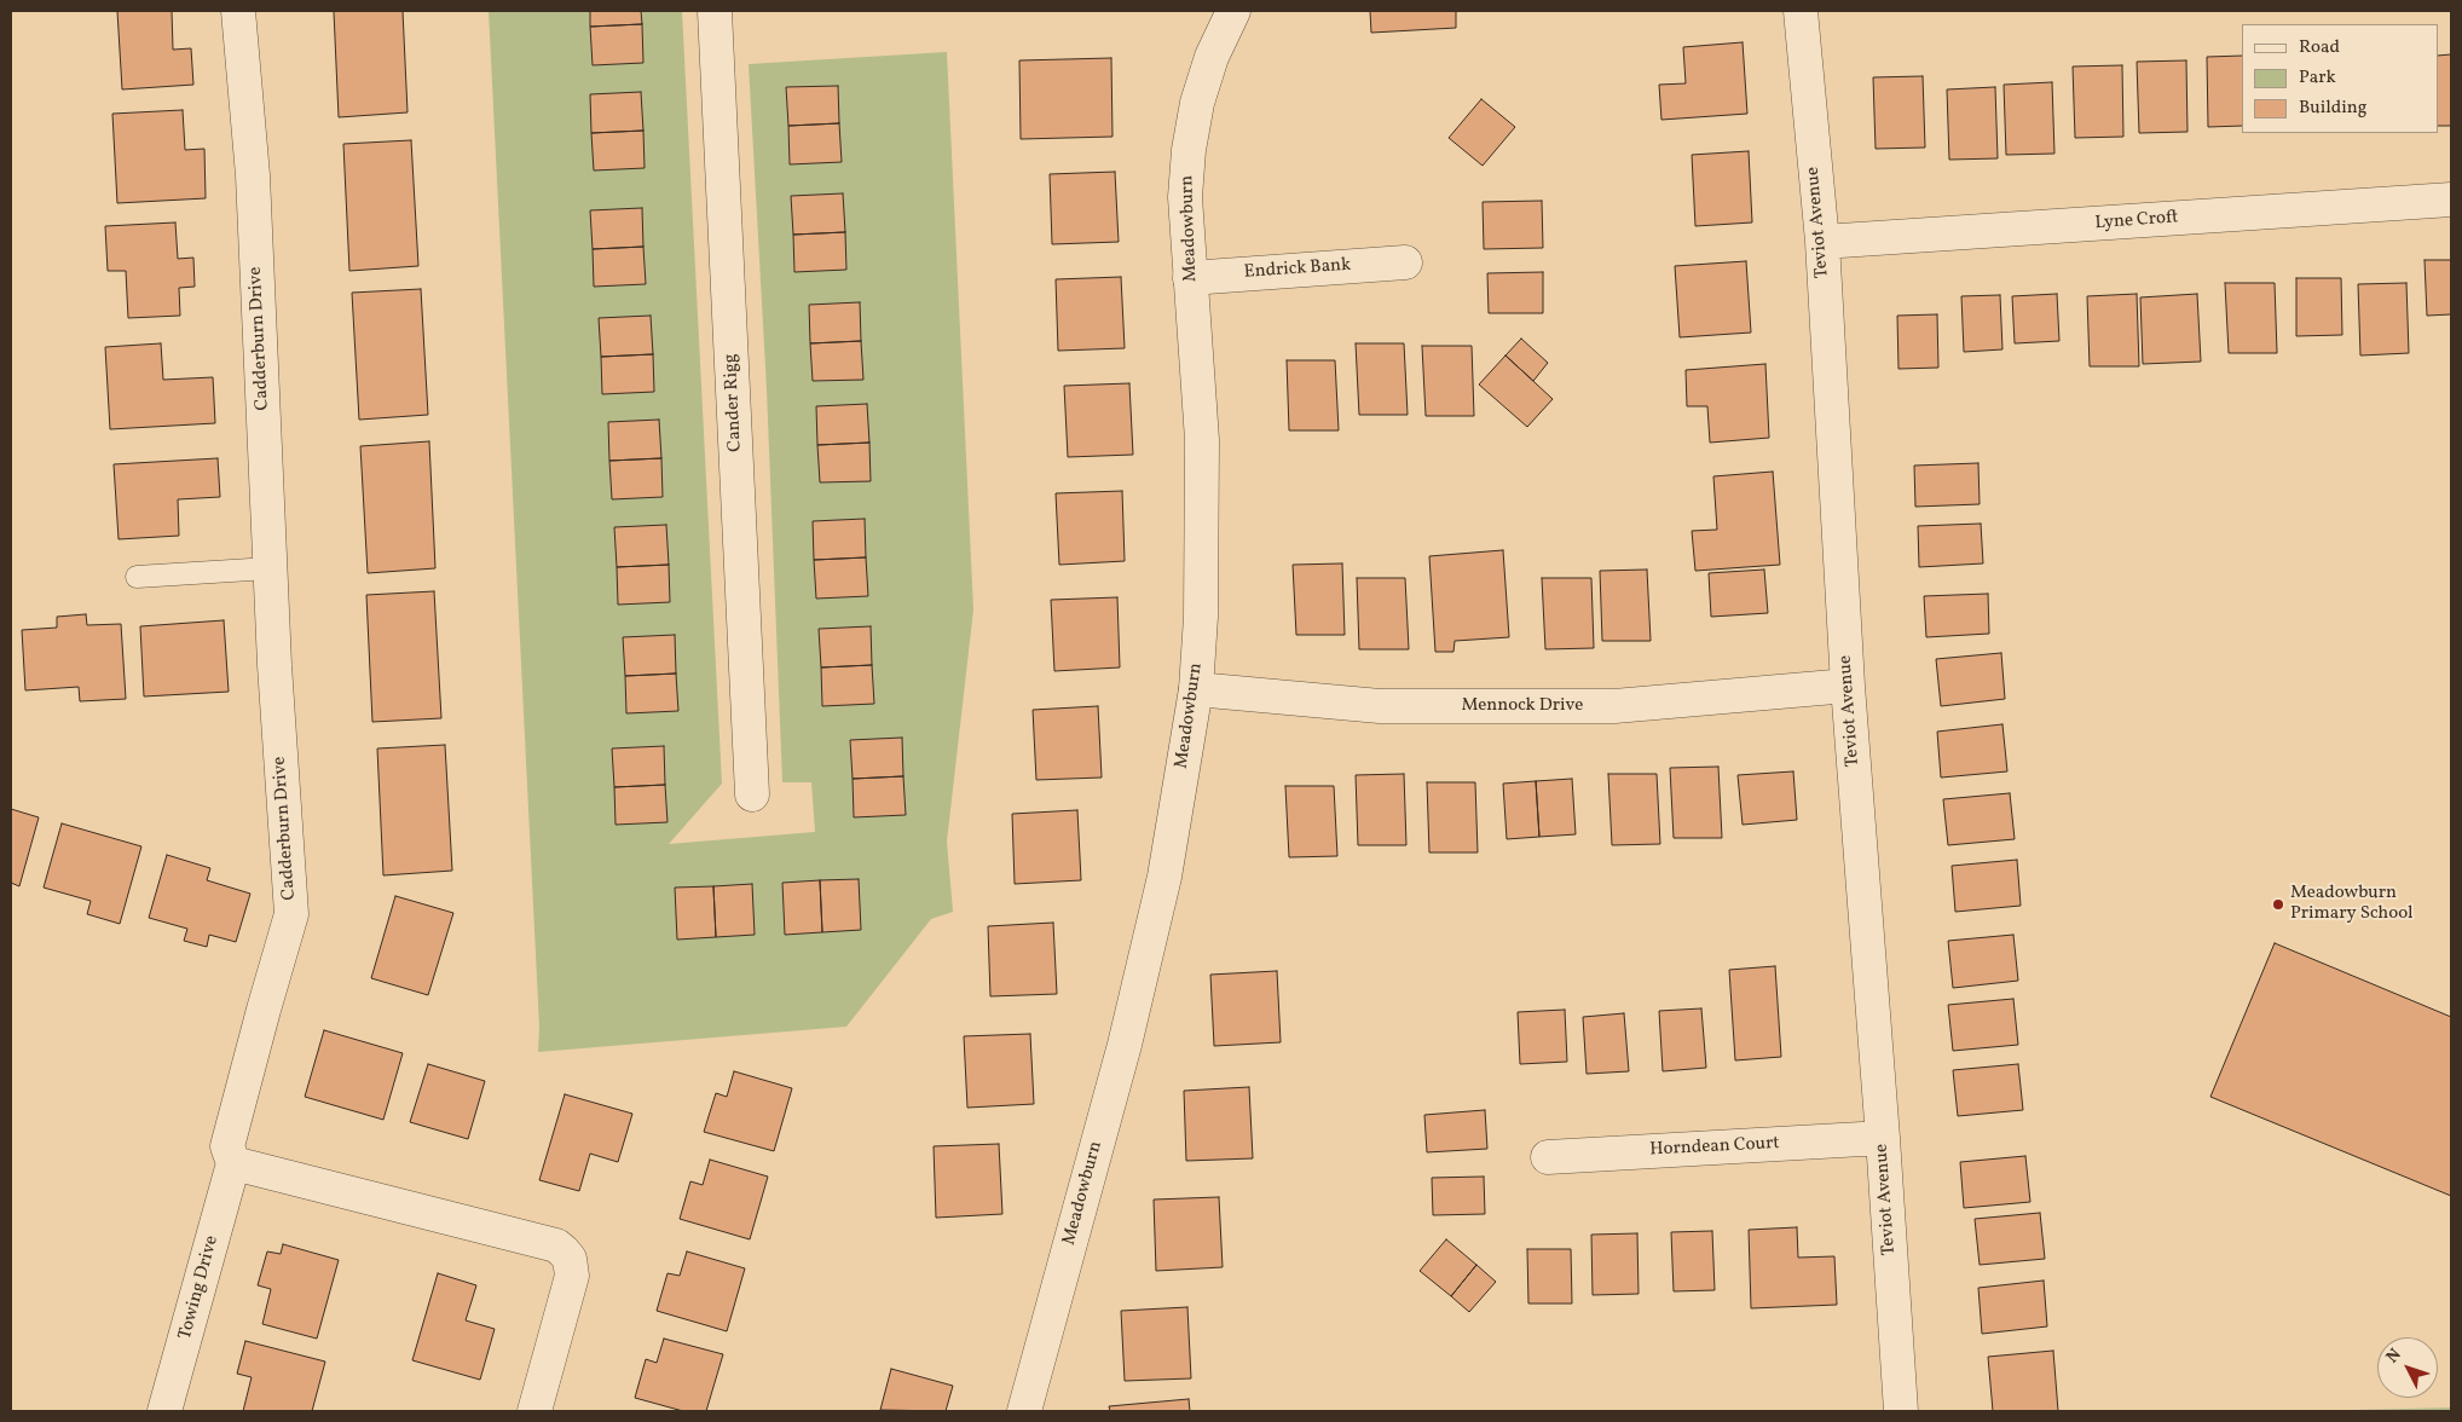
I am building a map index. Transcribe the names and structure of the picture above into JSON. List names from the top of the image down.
{
  "streets": {
    "street": [
      "Lyne Croft",
      "Teviot Avenue",
      "Meadowburn",
      "Endrick Bank",
      "Cadderburn Drive",
      "Cander Rigg",
      "Mennock Drive",
      "Horndean Court",
      "Towing Drive"
    ]
  },
  "crossings": [
    ["Lyne Croft", "Teviot Avenue"],
    ["Teviot Avenue", "Mennock Drive"],
    ["Teviot Avenue", "Horndean Court"],
    ["Meadowburn", "Endrick Bank"],
    ["Meadowburn", "Mennock Drive"],
    ["Cadderburn Drive", "Towing Drive"]
  ],
  "places": ["Meadowburn Primary School"],
  "legend": ["Road", "Park", "Building"],
  "north": "top left"
}
